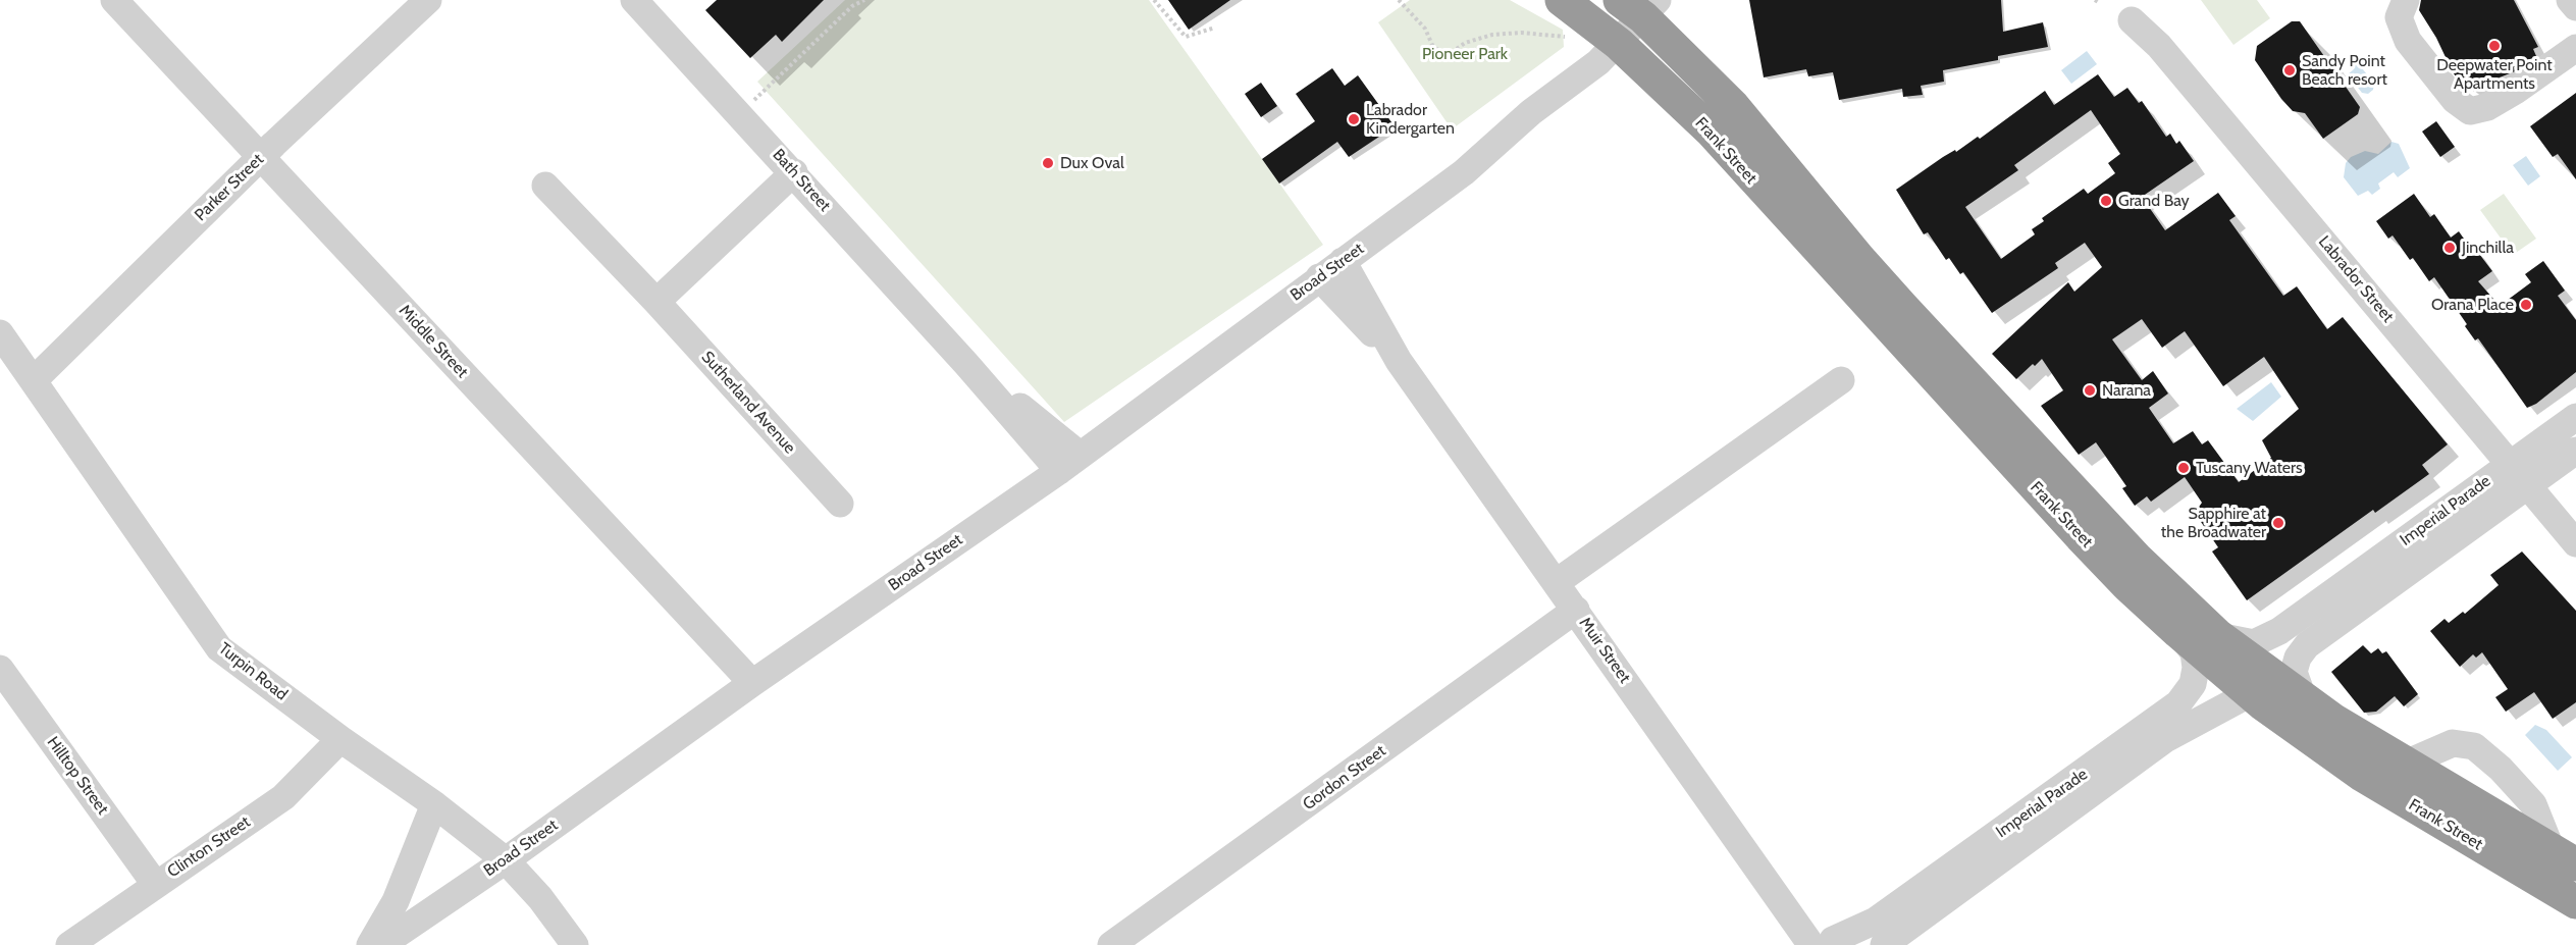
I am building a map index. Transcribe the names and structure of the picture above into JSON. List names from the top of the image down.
{
  "streets": {
    "highway": ["Frank Street"],
    "street": [
      "Bath Street",
      "Parker Street",
      "Broad Street",
      "Labrador Street",
      "Middle Street",
      "Sutherland Avenue",
      "Imperial Parade",
      "Muir Street",
      "Turpin Road",
      "Hilltop Street",
      "Gordon Street",
      "Clinton Street"
    ]
  },
  "crossings": [
    ["Frank Street", "Broad Street"],
    ["Frank Street", "Imperial Parade"],
    ["Bath Street", "Broad Street"],
    ["Parker Street", "Middle Street"],
    ["Parker Street", "Turpin Road"],
    ["Broad Street", "Middle Street"],
    ["Broad Street", "Muir Street"],
    ["Broad Street", "Turpin Road"],
    ["Labrador Street", "Imperial Parade"],
    ["Imperial Parade", "Muir Street"],
    ["Muir Street", "Gordon Street"],
    ["Turpin Road", "Clinton Street"],
    ["Hilltop Street", "Clinton Street"]
  ],
  "parks": ["Pioneer Park"],
  "places": [
    "Deepwater Point Apartments",
    "Sandy Point Beach resort",
    "Labrador Kindergarten",
    "Dux Oval",
    "Grand Bay",
    "Jinchilla",
    "Orana Place",
    "Narana",
    "Tuscany Waters",
    "Sapphire at the Broadwater"
  ]
}
